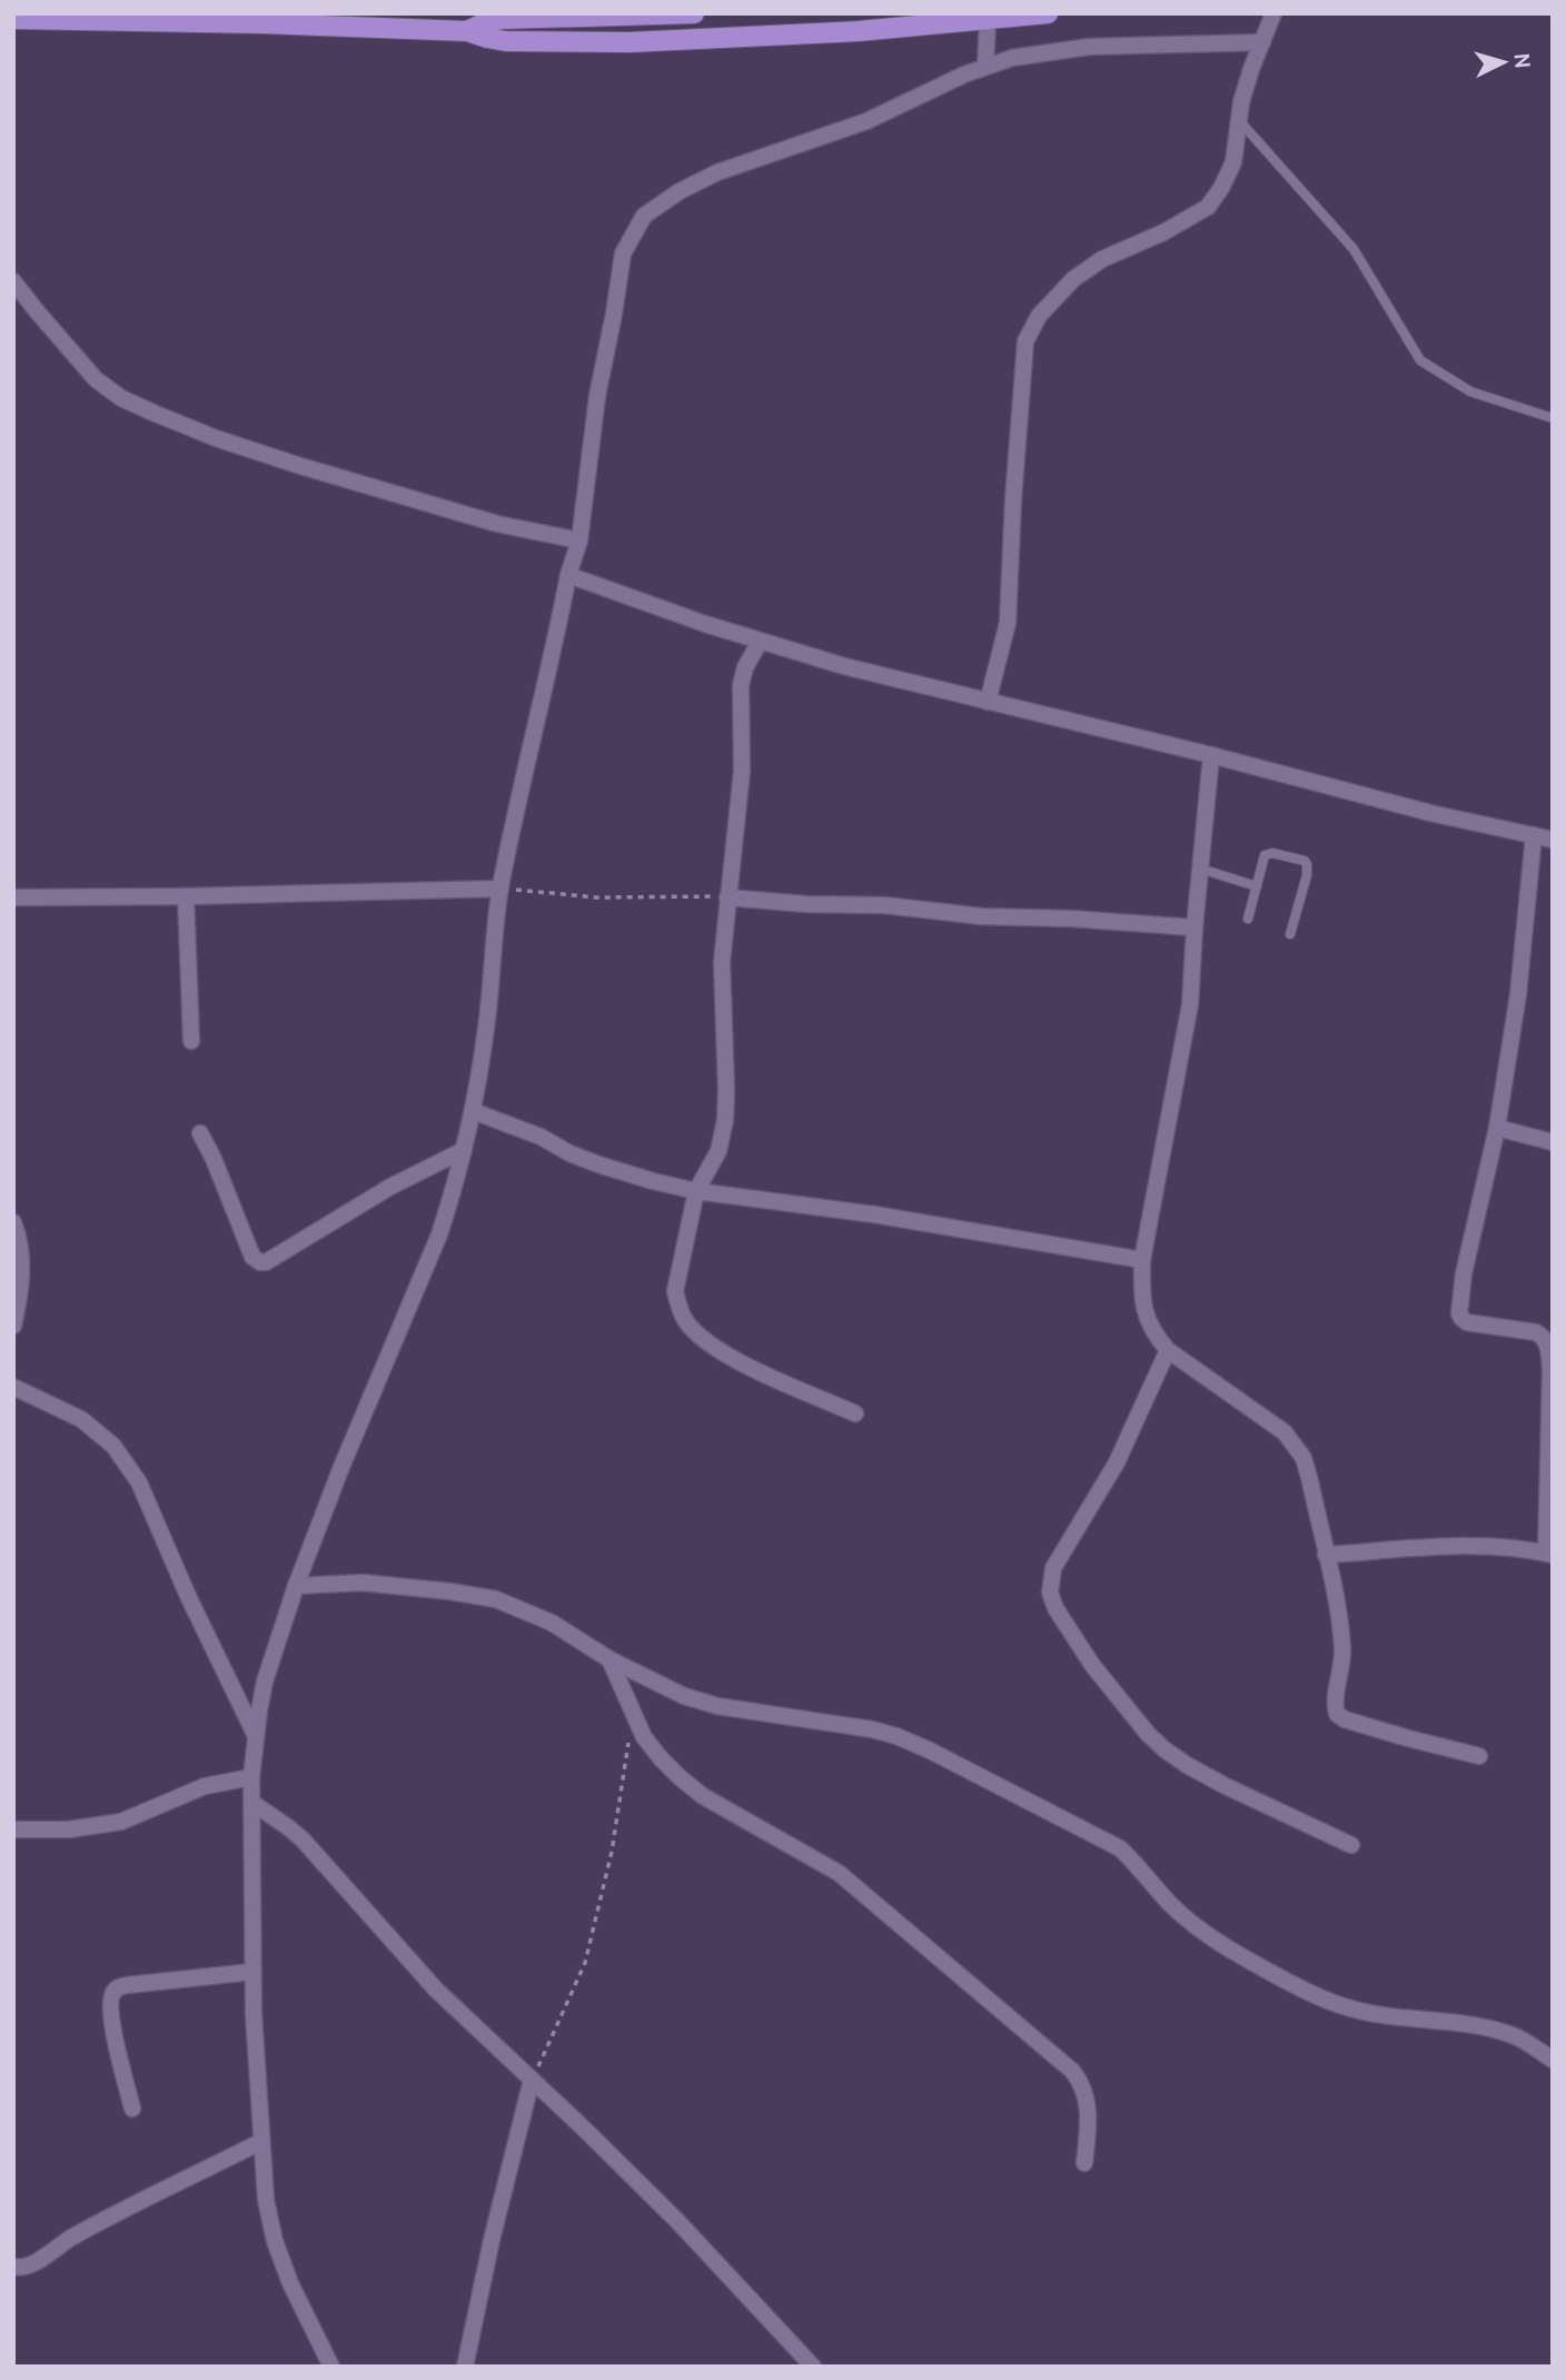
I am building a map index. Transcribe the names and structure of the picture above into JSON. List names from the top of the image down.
{
  "north": "right"
}
